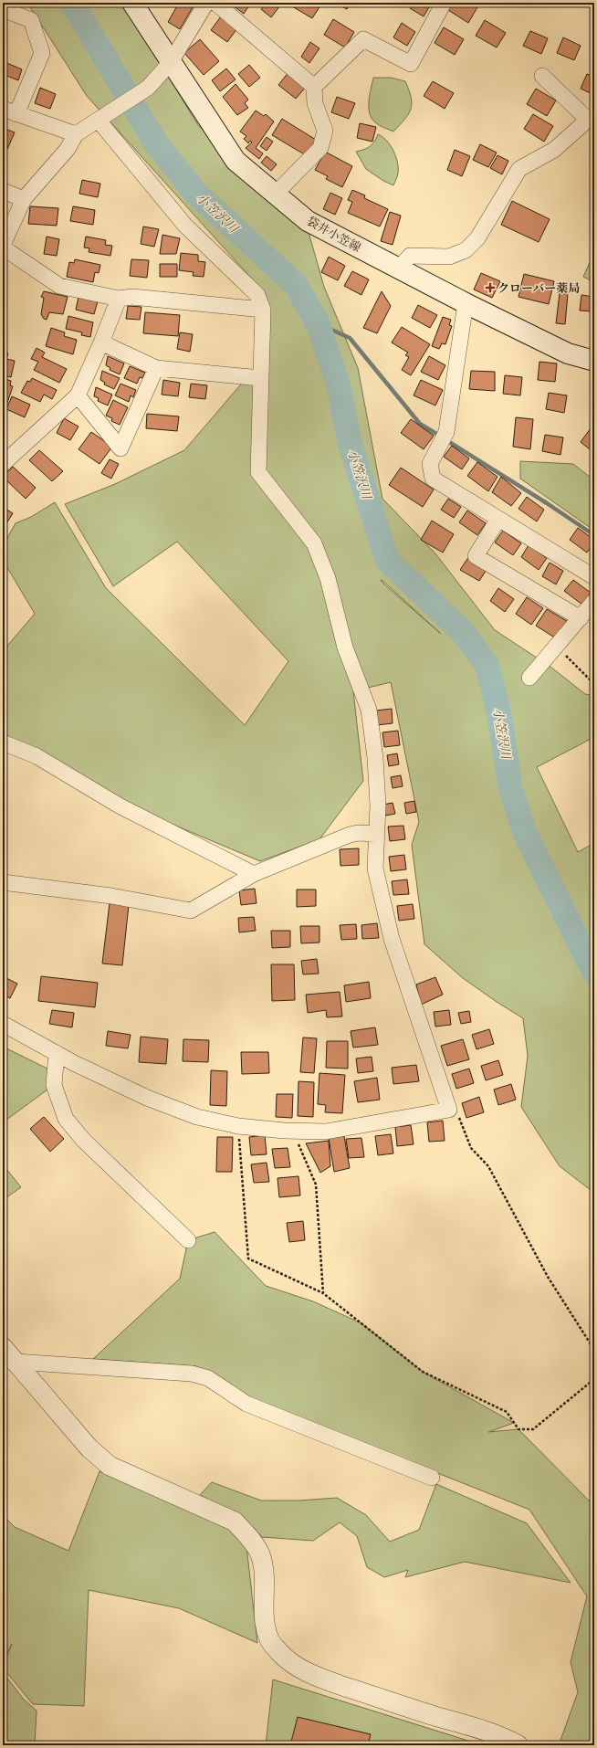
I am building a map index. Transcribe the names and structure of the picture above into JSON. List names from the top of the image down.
{
  "streets": {
    "main road": ["袋井小笠線"]
  },
  "water": ["小笠沢川"],
  "places": {
    "health": ["クローバー薬局"]
  }
}
